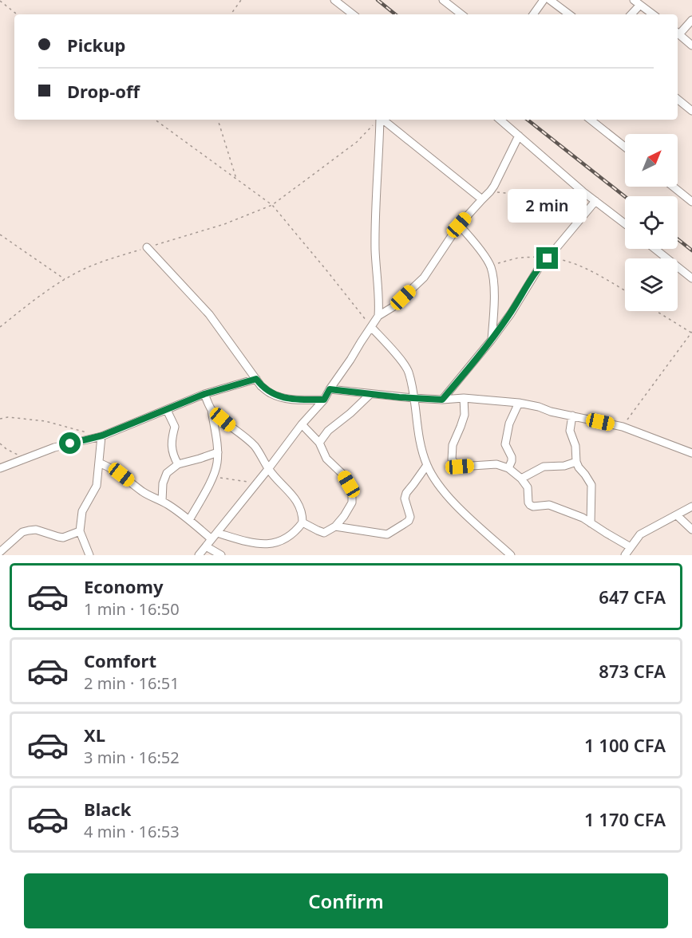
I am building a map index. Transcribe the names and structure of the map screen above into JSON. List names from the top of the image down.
{
  "north": "top right",
  "page": {
    "banner": ["Pickup", "Drop-off"],
    "bubble": "2 min",
    "list": [
      {
        "name": "Economy",
        "note": "1 min · 16:50",
        "value": "647 CFA"
      },
      {
        "name": "Comfort",
        "note": "2 min · 16:51",
        "value": "873 CFA"
      },
      {
        "name": "XL",
        "note": "3 min · 16:52",
        "value": "1 100 CFA"
      },
      {
        "name": "Black",
        "note": "4 min · 16:53",
        "value": "1 170 CFA"
      }
    ],
    "buttons": "Confirm"
  }
}
